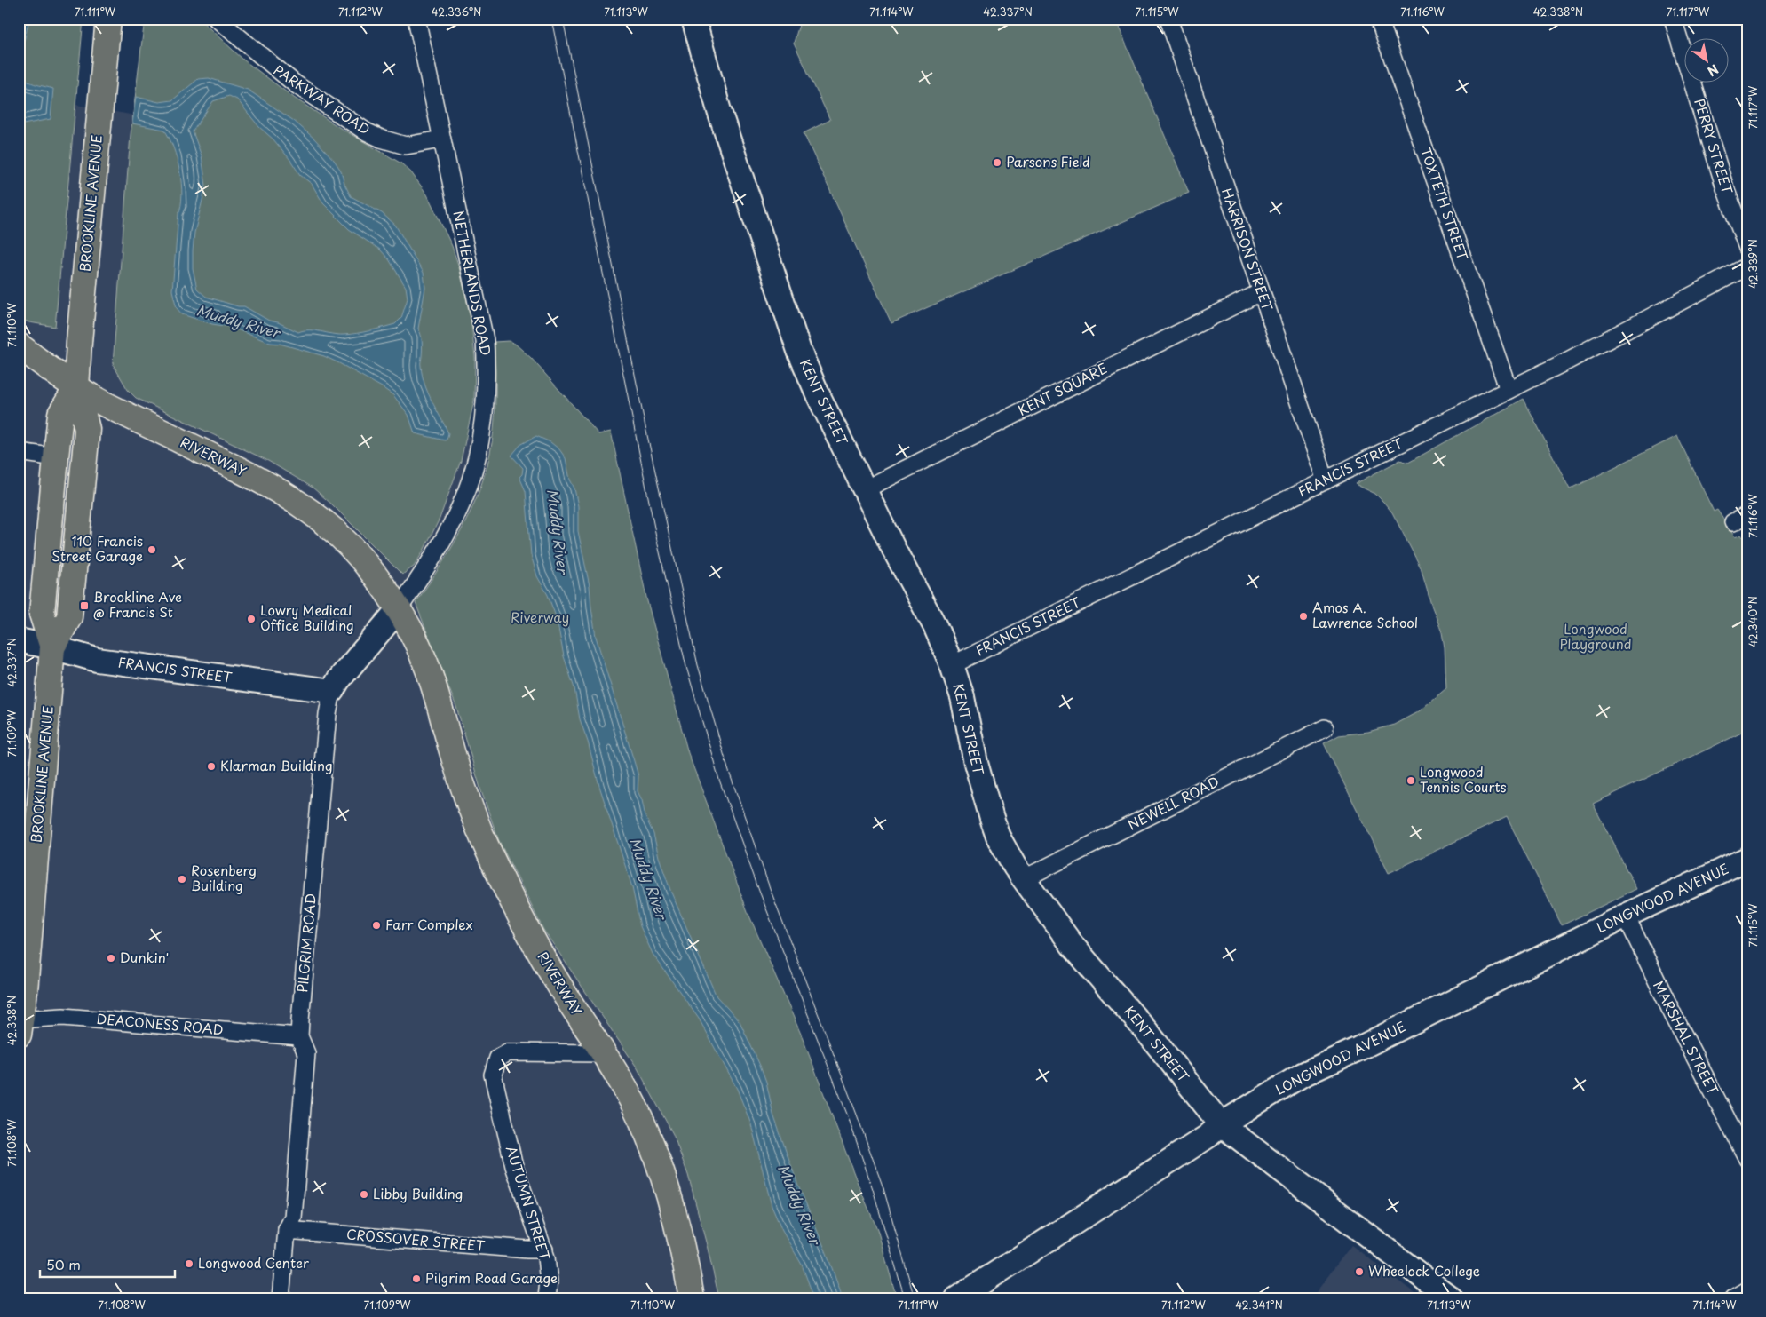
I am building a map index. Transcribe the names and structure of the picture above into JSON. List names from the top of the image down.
{
  "streets": {
    "highway": ["BROOKLINE AVENUE", "RIVERWAY"],
    "street": [
      "PARKWAY ROAD",
      "PERRY STREET",
      "TOXTETH STREET",
      "HARRISON STREET",
      "NETHERLANDS ROAD",
      "KENT SQUARE",
      "KENT STREET",
      "FRANCIS STREET",
      "NEWELL ROAD",
      "LONGWOOD AVENUE",
      "PILGRIM ROAD",
      "DEACONESS ROAD",
      "MARSHAL STREET",
      "AUTUMN STREET",
      "CROSSOVER STREET"
    ]
  },
  "crossings": [
    ["PARKWAY ROAD", "NETHERLANDS ROAD"],
    ["BROOKLINE AVENUE", "RIVERWAY"],
    ["BROOKLINE AVENUE", "FRANCIS STREET"],
    ["BROOKLINE AVENUE", "DEACONESS ROAD"],
    ["TOXTETH STREET", "FRANCIS STREET"],
    ["HARRISON STREET", "KENT SQUARE"],
    ["HARRISON STREET", "FRANCIS STREET"],
    ["NETHERLANDS ROAD", "RIVERWAY"],
    ["NETHERLANDS ROAD", "PILGRIM ROAD"],
    ["KENT SQUARE", "KENT STREET"],
    ["KENT STREET", "FRANCIS STREET"],
    ["KENT STREET", "NEWELL ROAD"],
    ["KENT STREET", "LONGWOOD AVENUE"],
    ["RIVERWAY", "PILGRIM ROAD"],
    ["RIVERWAY", "AUTUMN STREET"],
    ["FRANCIS STREET", "PILGRIM ROAD"],
    ["LONGWOOD AVENUE", "MARSHAL STREET"],
    ["PILGRIM ROAD", "DEACONESS ROAD"],
    ["PILGRIM ROAD", "CROSSOVER STREET"],
    ["AUTUMN STREET", "CROSSOVER STREET"]
  ],
  "water": ["Muddy River"],
  "parks": ["Riverway", "Longwood Playground"],
  "places": {
    "other": [
      "Parsons Field",
      "110 Francis Street Garage",
      "Amos A. Lawrence School",
      "Lowry Medical Office Building",
      "Klarman Building",
      "Longwood Tennis Courts",
      "Rosenberg Building",
      "Farr Complex",
      "Dunkin'",
      "Libby Building",
      "Longwood Center",
      "Wheelock College",
      "Pilgrim Road Garage"
    ],
    "transit": ["Brookline Ave @ Francis St"]
  },
  "scale_bar": "50 m",
  "north": "bottom right",
  "coordinates": [
    "71.111°W",
    "71.112°W",
    "42.336°N",
    "71.113°W",
    "71.114°W",
    "42.337°N",
    "71.115°W",
    "71.116°W",
    "42.338°N",
    "71.117°W",
    "42.339°N",
    "71.110°W",
    "42.340°N",
    "71.109°W",
    "71.108°W",
    "42.341°N"
  ]
}
